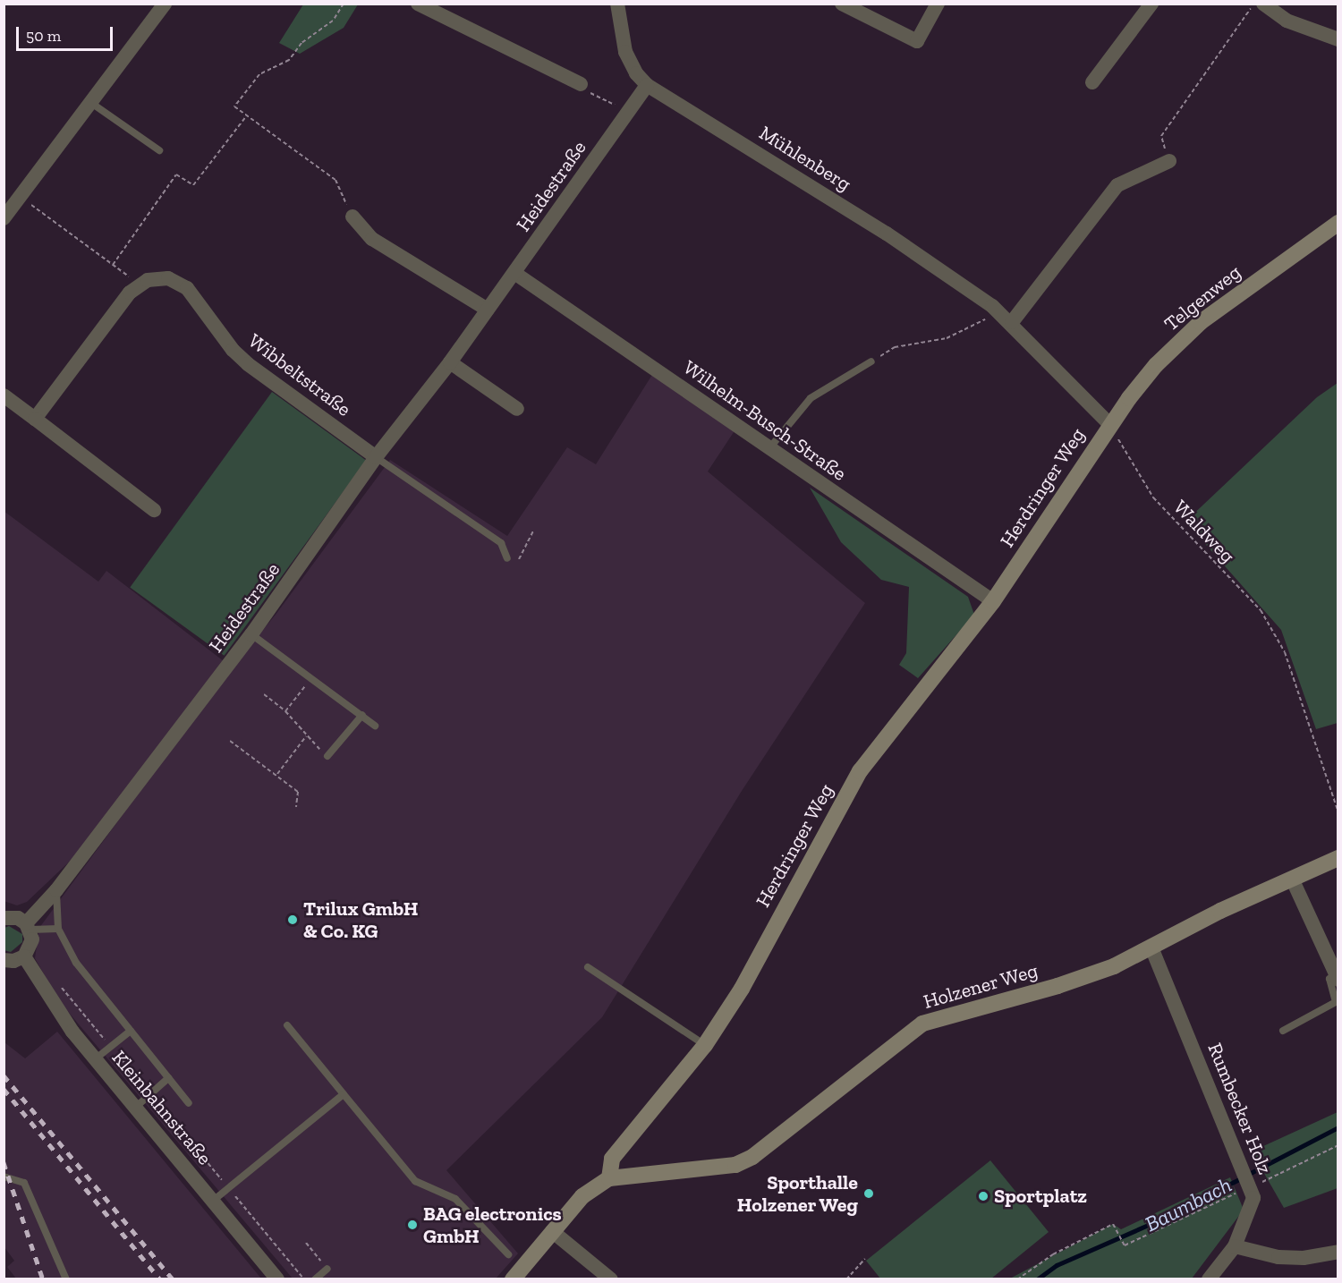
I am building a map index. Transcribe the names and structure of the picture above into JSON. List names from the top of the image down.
{
  "streets": {
    "main road": ["Telgenweg", "Herdringer Weg", "Holzener Weg"],
    "street": [
      "Mühlenberg",
      "Heidestraße",
      "Wibbeltstraße",
      "Wilhelm-Busch-Straße",
      "Kleinbahnstraße",
      "Rumbecker Holz"
    ],
    "path": ["Waldweg"]
  },
  "crossings": [
    ["Mühlenberg", "Heidestraße"],
    ["Mühlenberg", "Telgenweg"],
    ["Mühlenberg", "Herdringer Weg"],
    ["Mühlenberg", "Waldweg"],
    ["Heidestraße", "Wibbeltstraße"],
    ["Heidestraße", "Wilhelm-Busch-Straße"],
    ["Telgenweg", "Herdringer Weg"],
    ["Telgenweg", "Waldweg"],
    ["Wilhelm-Busch-Straße", "Herdringer Weg"],
    ["Herdringer Weg", "Waldweg"],
    ["Herdringer Weg", "Holzener Weg"],
    ["Holzener Weg", "Rumbecker Holz"]
  ],
  "water": ["Baumbach"],
  "places": [
    "Trilux GmbH & Co. KG",
    "Sporthalle Holzener Weg",
    "Sportplatz",
    "BAG electronics GmbH"
  ],
  "scale_bar": "50 m"
}
